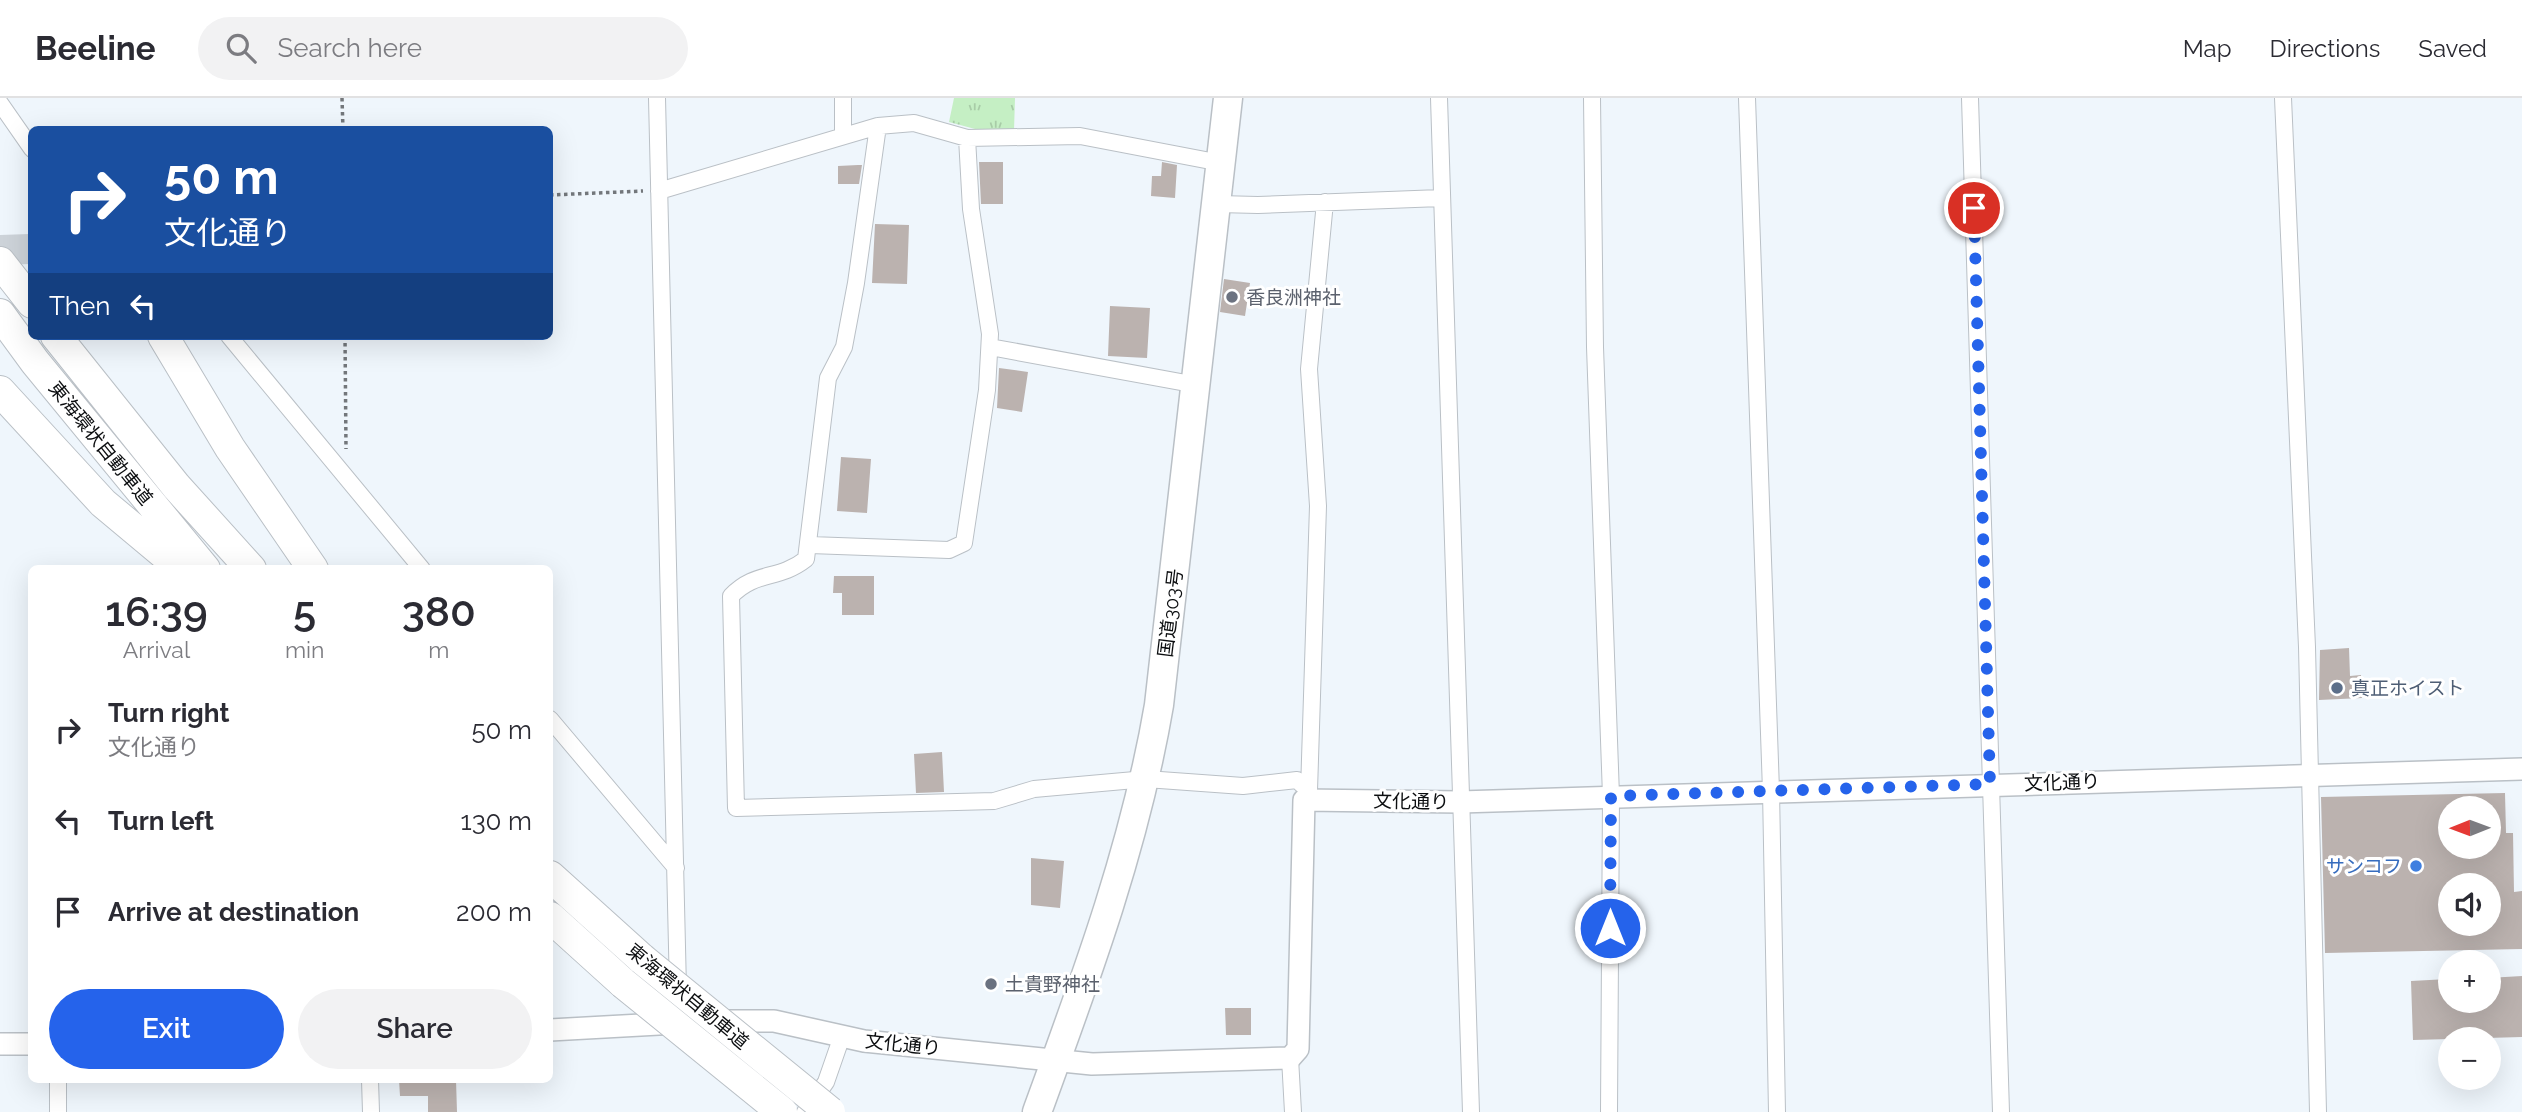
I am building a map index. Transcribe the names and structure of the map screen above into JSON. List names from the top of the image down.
{
  "streets": {
    "highway": ["東海環状自動車道", "国道303号"],
    "street": ["文化通り"]
  },
  "crossings": [
    ["国道303号", "文化通り"]
  ],
  "places": [
    "香良洲神社",
    "真正ホイスト",
    "サンコフ",
    "土貴野神社"
  ],
  "north": "left",
  "page": {
    "header": "Beeline",
    "search": "Search here",
    "nav": ["Map", "Directions", "Saved"],
    "turn": ["50 m", "文化通り"],
    "then": "Then",
    "eta": [
      "16:39",
      "Arrival",
      "5",
      "min",
      "380",
      "m"
    ],
    "list": [
      {
        "name": "Turn right",
        "note": "文化通り",
        "value": "50 m"
      },
      {
        "name": "Turn left",
        "value": "130 m"
      },
      {
        "name": "Arrive at destination",
        "value": "200 m"
      }
    ],
    "map_buttons": ["+", "−"],
    "buttons": ["Exit", "Share"]
  }
}
